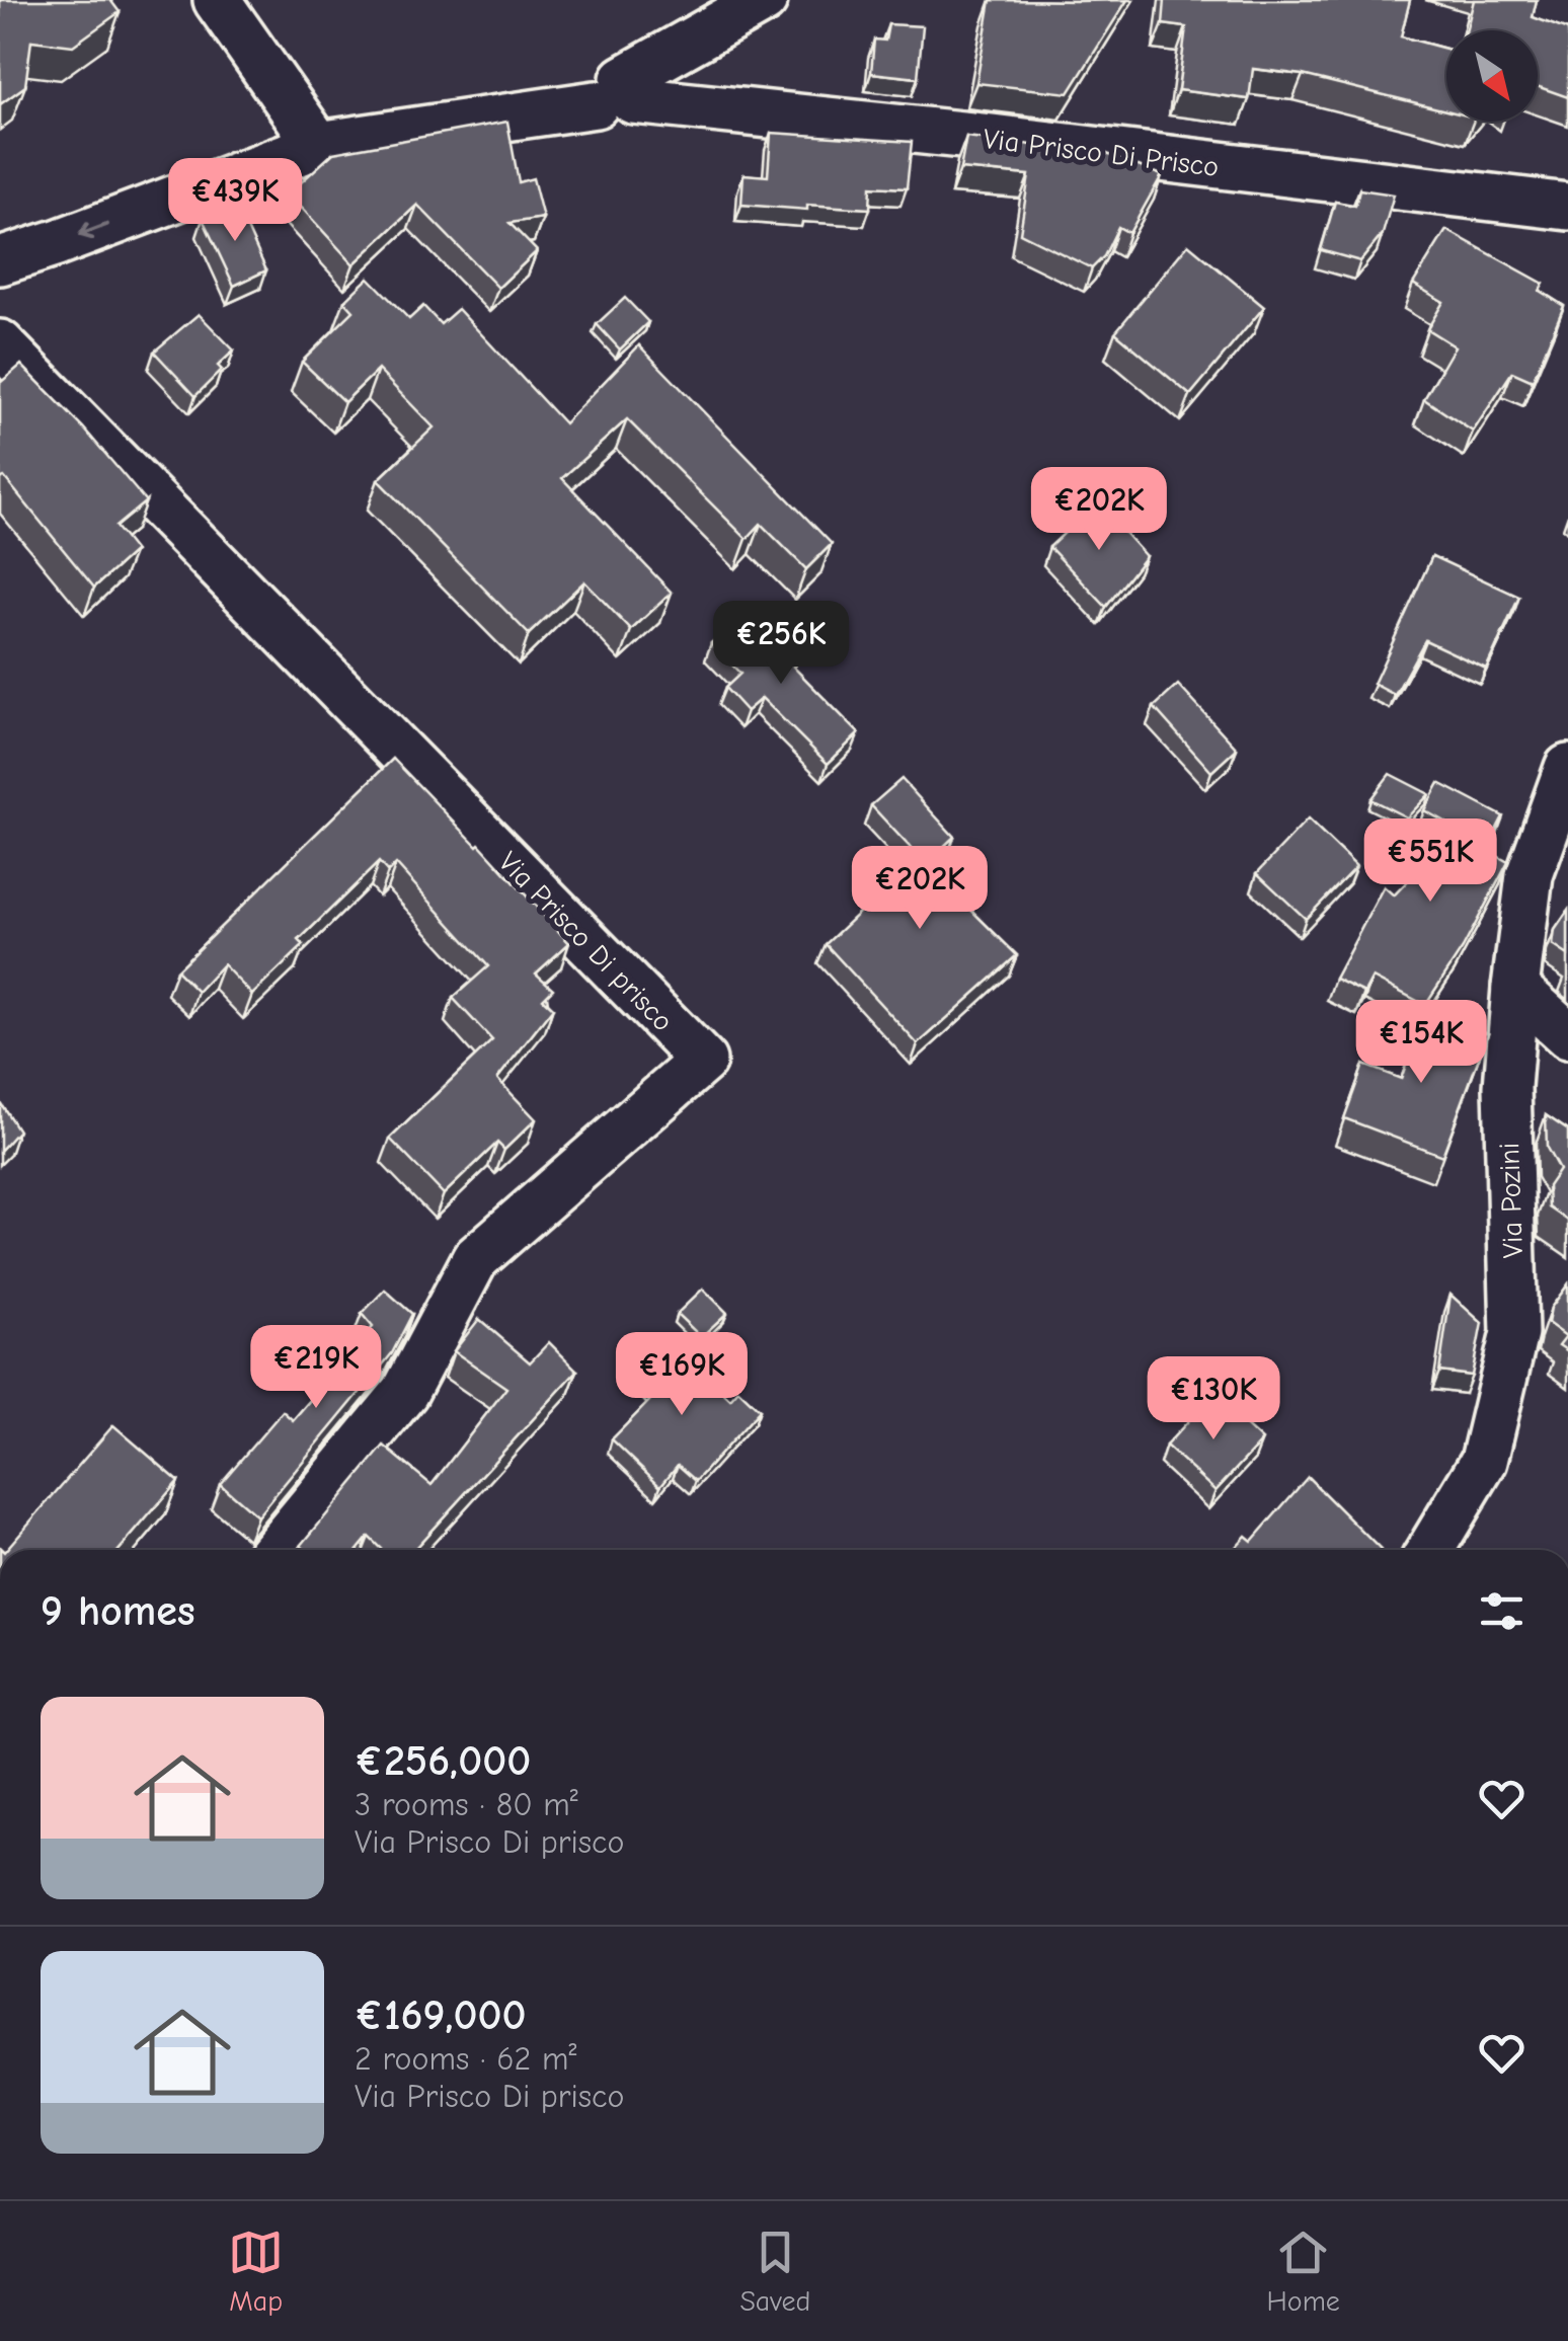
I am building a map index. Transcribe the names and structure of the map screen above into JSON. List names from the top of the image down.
{
  "streets": {
    "street": ["Via Prisco Di Prisco", "Via Prisco Di prisco", "Via Pozini"]
  },
  "north": "bottom right",
  "page": {
    "price": [
      "€439K",
      "€202K",
      "€256K",
      "€551K",
      "€202K",
      "€154K",
      "€219K",
      "€169K",
      "€130K"
    ],
    "heading": "9 homes",
    "list": [
      {
        "name": "€256,000",
        "note": "3 rooms · 80 m² · Via Prisco Di prisco"
      },
      {
        "name": "€169,000",
        "note": "2 rooms · 62 m² · Via Prisco Di prisco"
      }
    ],
    "tabs": ["Map", "Saved", "Home"]
  }
}
